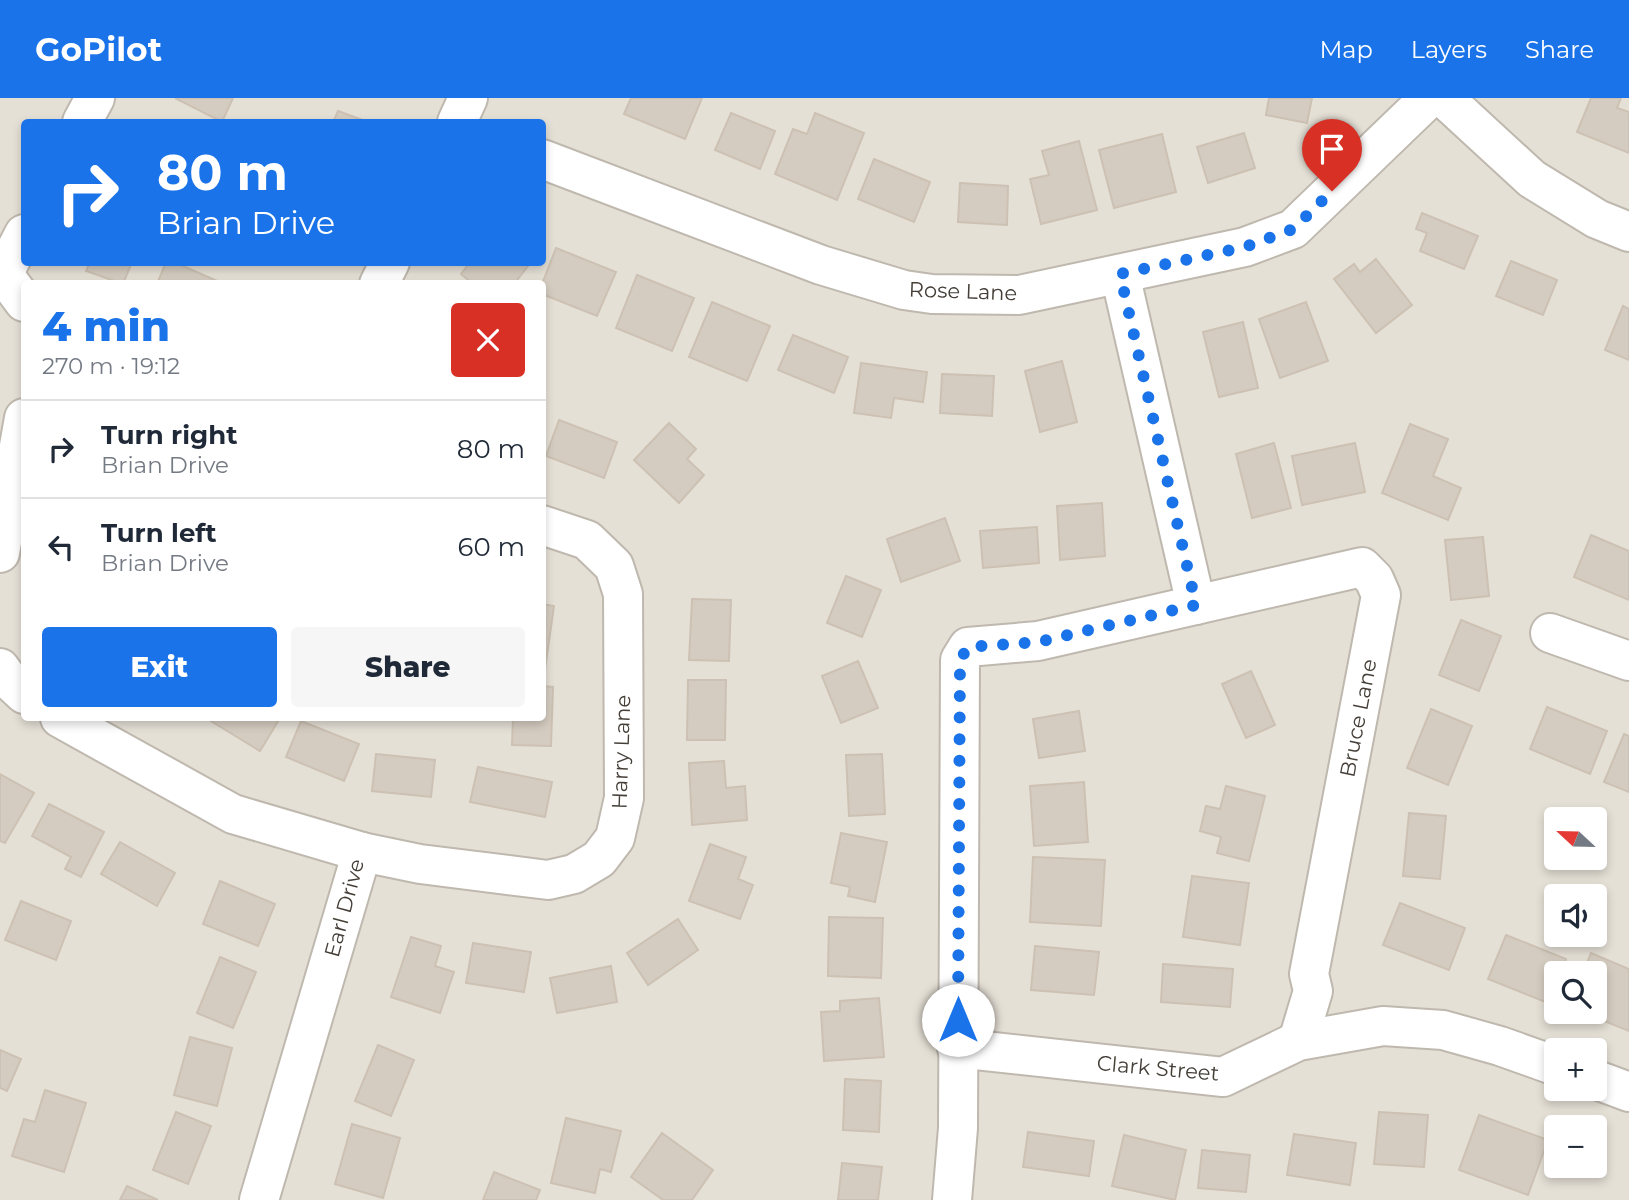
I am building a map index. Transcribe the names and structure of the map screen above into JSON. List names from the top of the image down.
{
  "streets": {
    "street": [
      "Rose Lane",
      "Bruce Lane",
      "Harry Lane",
      "Earl Drive",
      "Clark Street"
    ]
  },
  "crossings": [
    ["Bruce Lane", "Clark Street"],
    ["Harry Lane", "Earl Drive"]
  ],
  "north": "left",
  "page": {
    "header": "GoPilot",
    "nav": ["Map", "Layers", "Share"],
    "turn": ["80 m", "Brian Drive"],
    "heading": ["4 min", "270 m · 19:12"],
    "list": [
      {
        "name": "Turn right",
        "note": "Brian Drive",
        "value": "80 m"
      },
      {
        "name": "Turn left",
        "note": "Brian Drive",
        "value": "60 m"
      }
    ],
    "buttons": ["Exit", "Share"],
    "map_buttons": ["+", "−"]
  }
}
